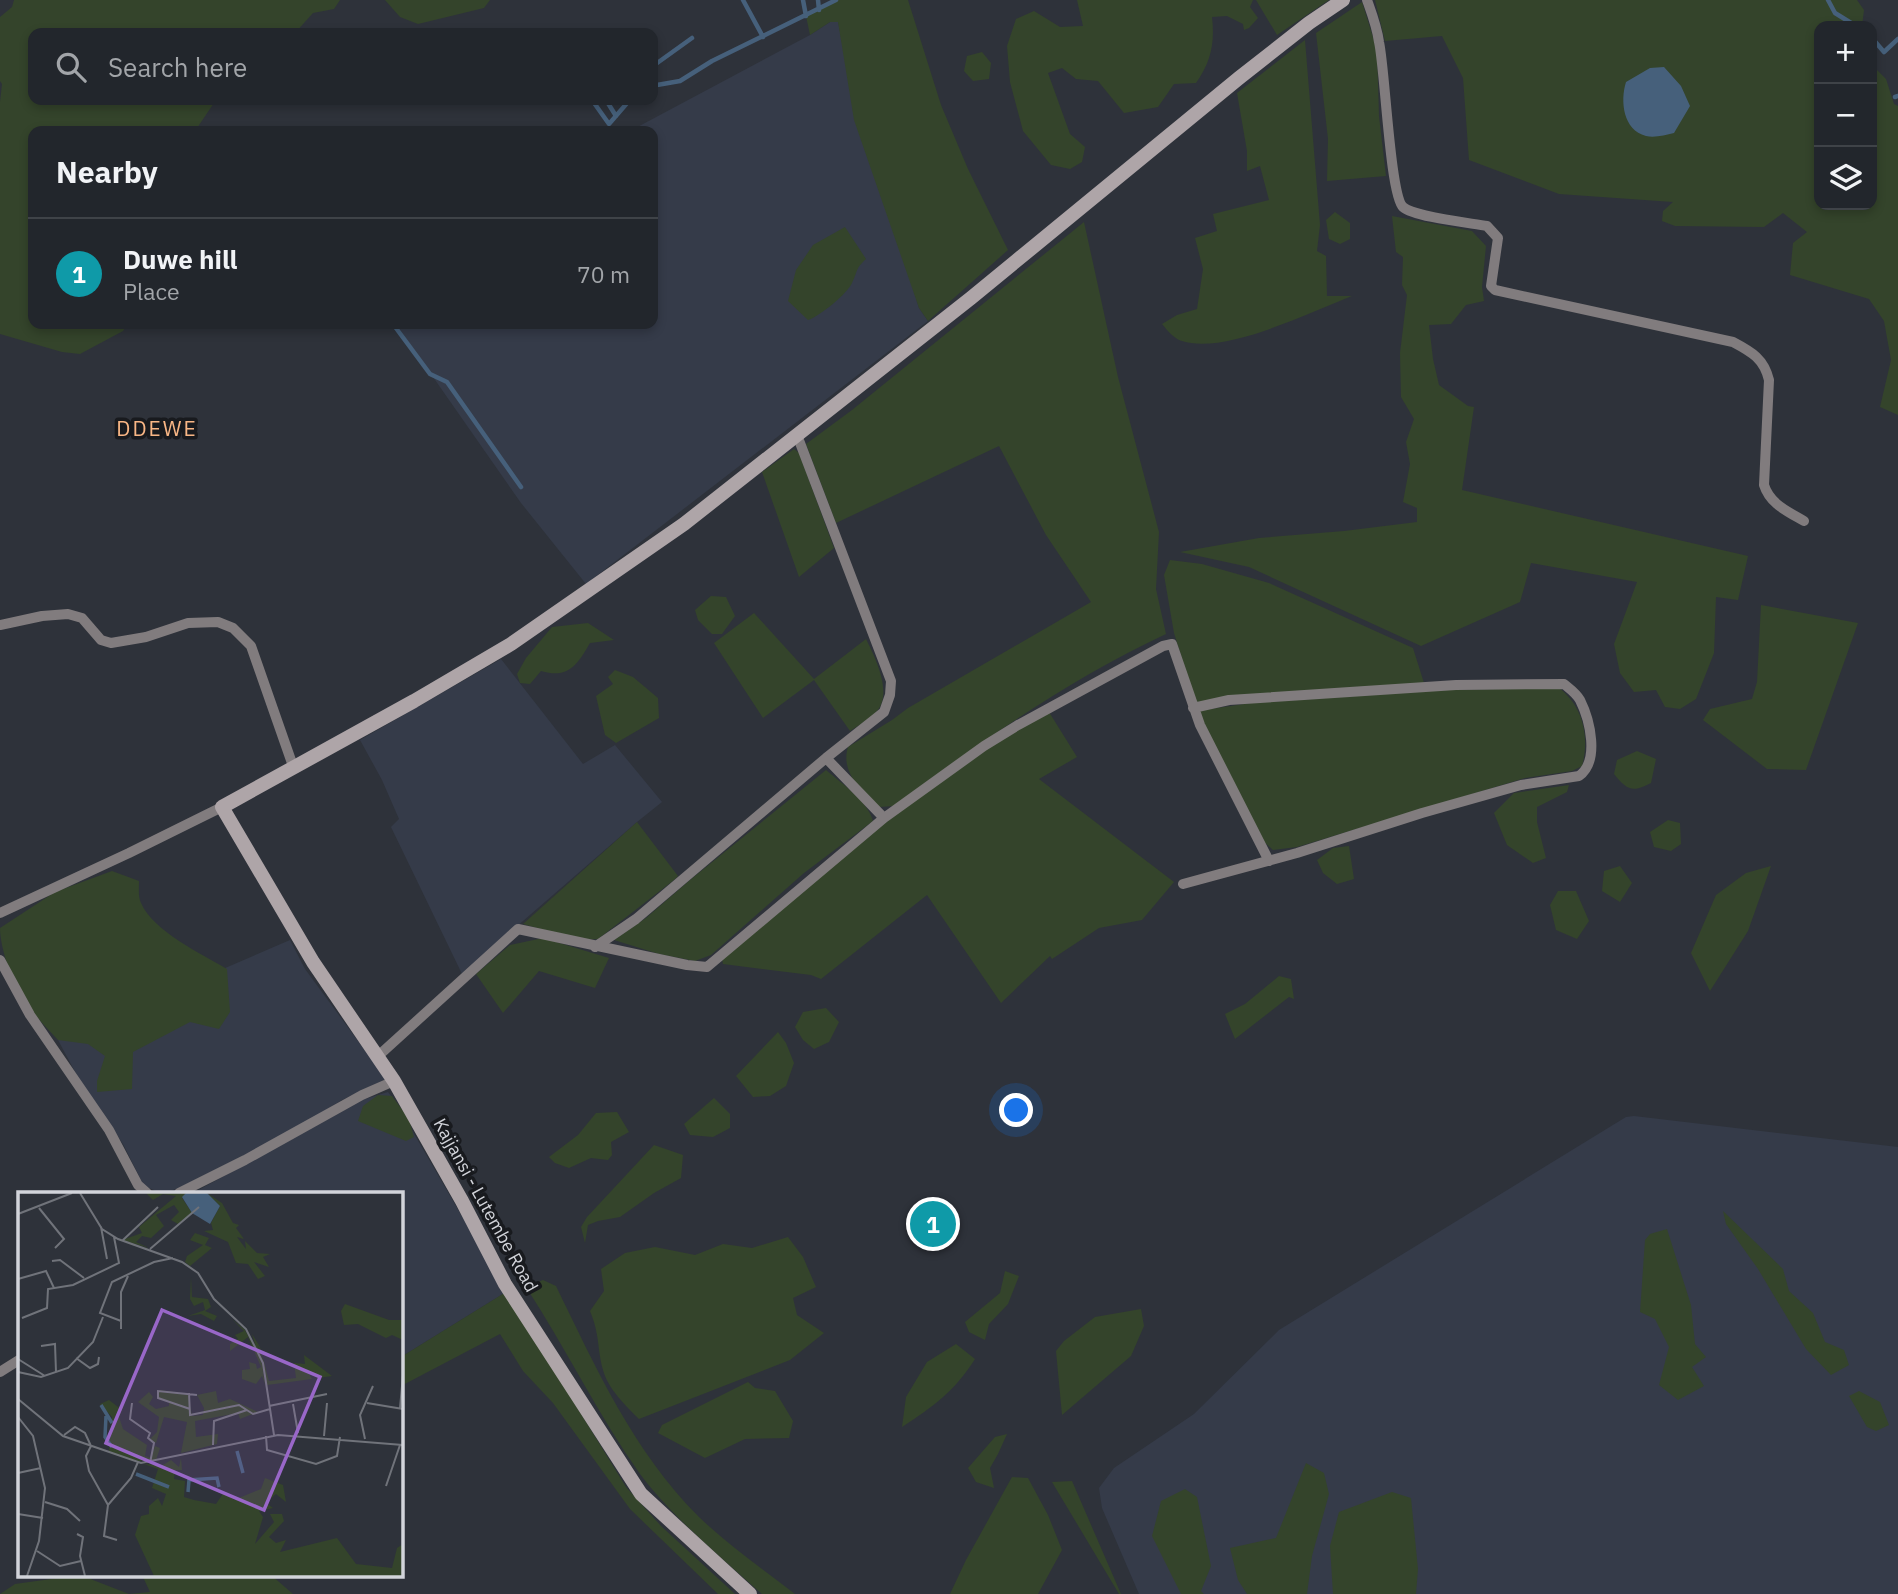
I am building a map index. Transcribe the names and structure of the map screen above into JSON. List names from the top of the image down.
{
  "streets": {
    "street": ["Kajjansi - Lutembe Road"]
  },
  "districts": ["DDEWE"],
  "page": {
    "map_buttons": ["+", "−"],
    "search": "Search here",
    "heading": "Nearby",
    "list": [
      {
        "mark": "1",
        "name": "Duwe hill",
        "note": "Place",
        "value": "70 m"
      }
    ],
    "pins": "1"
  }
}
